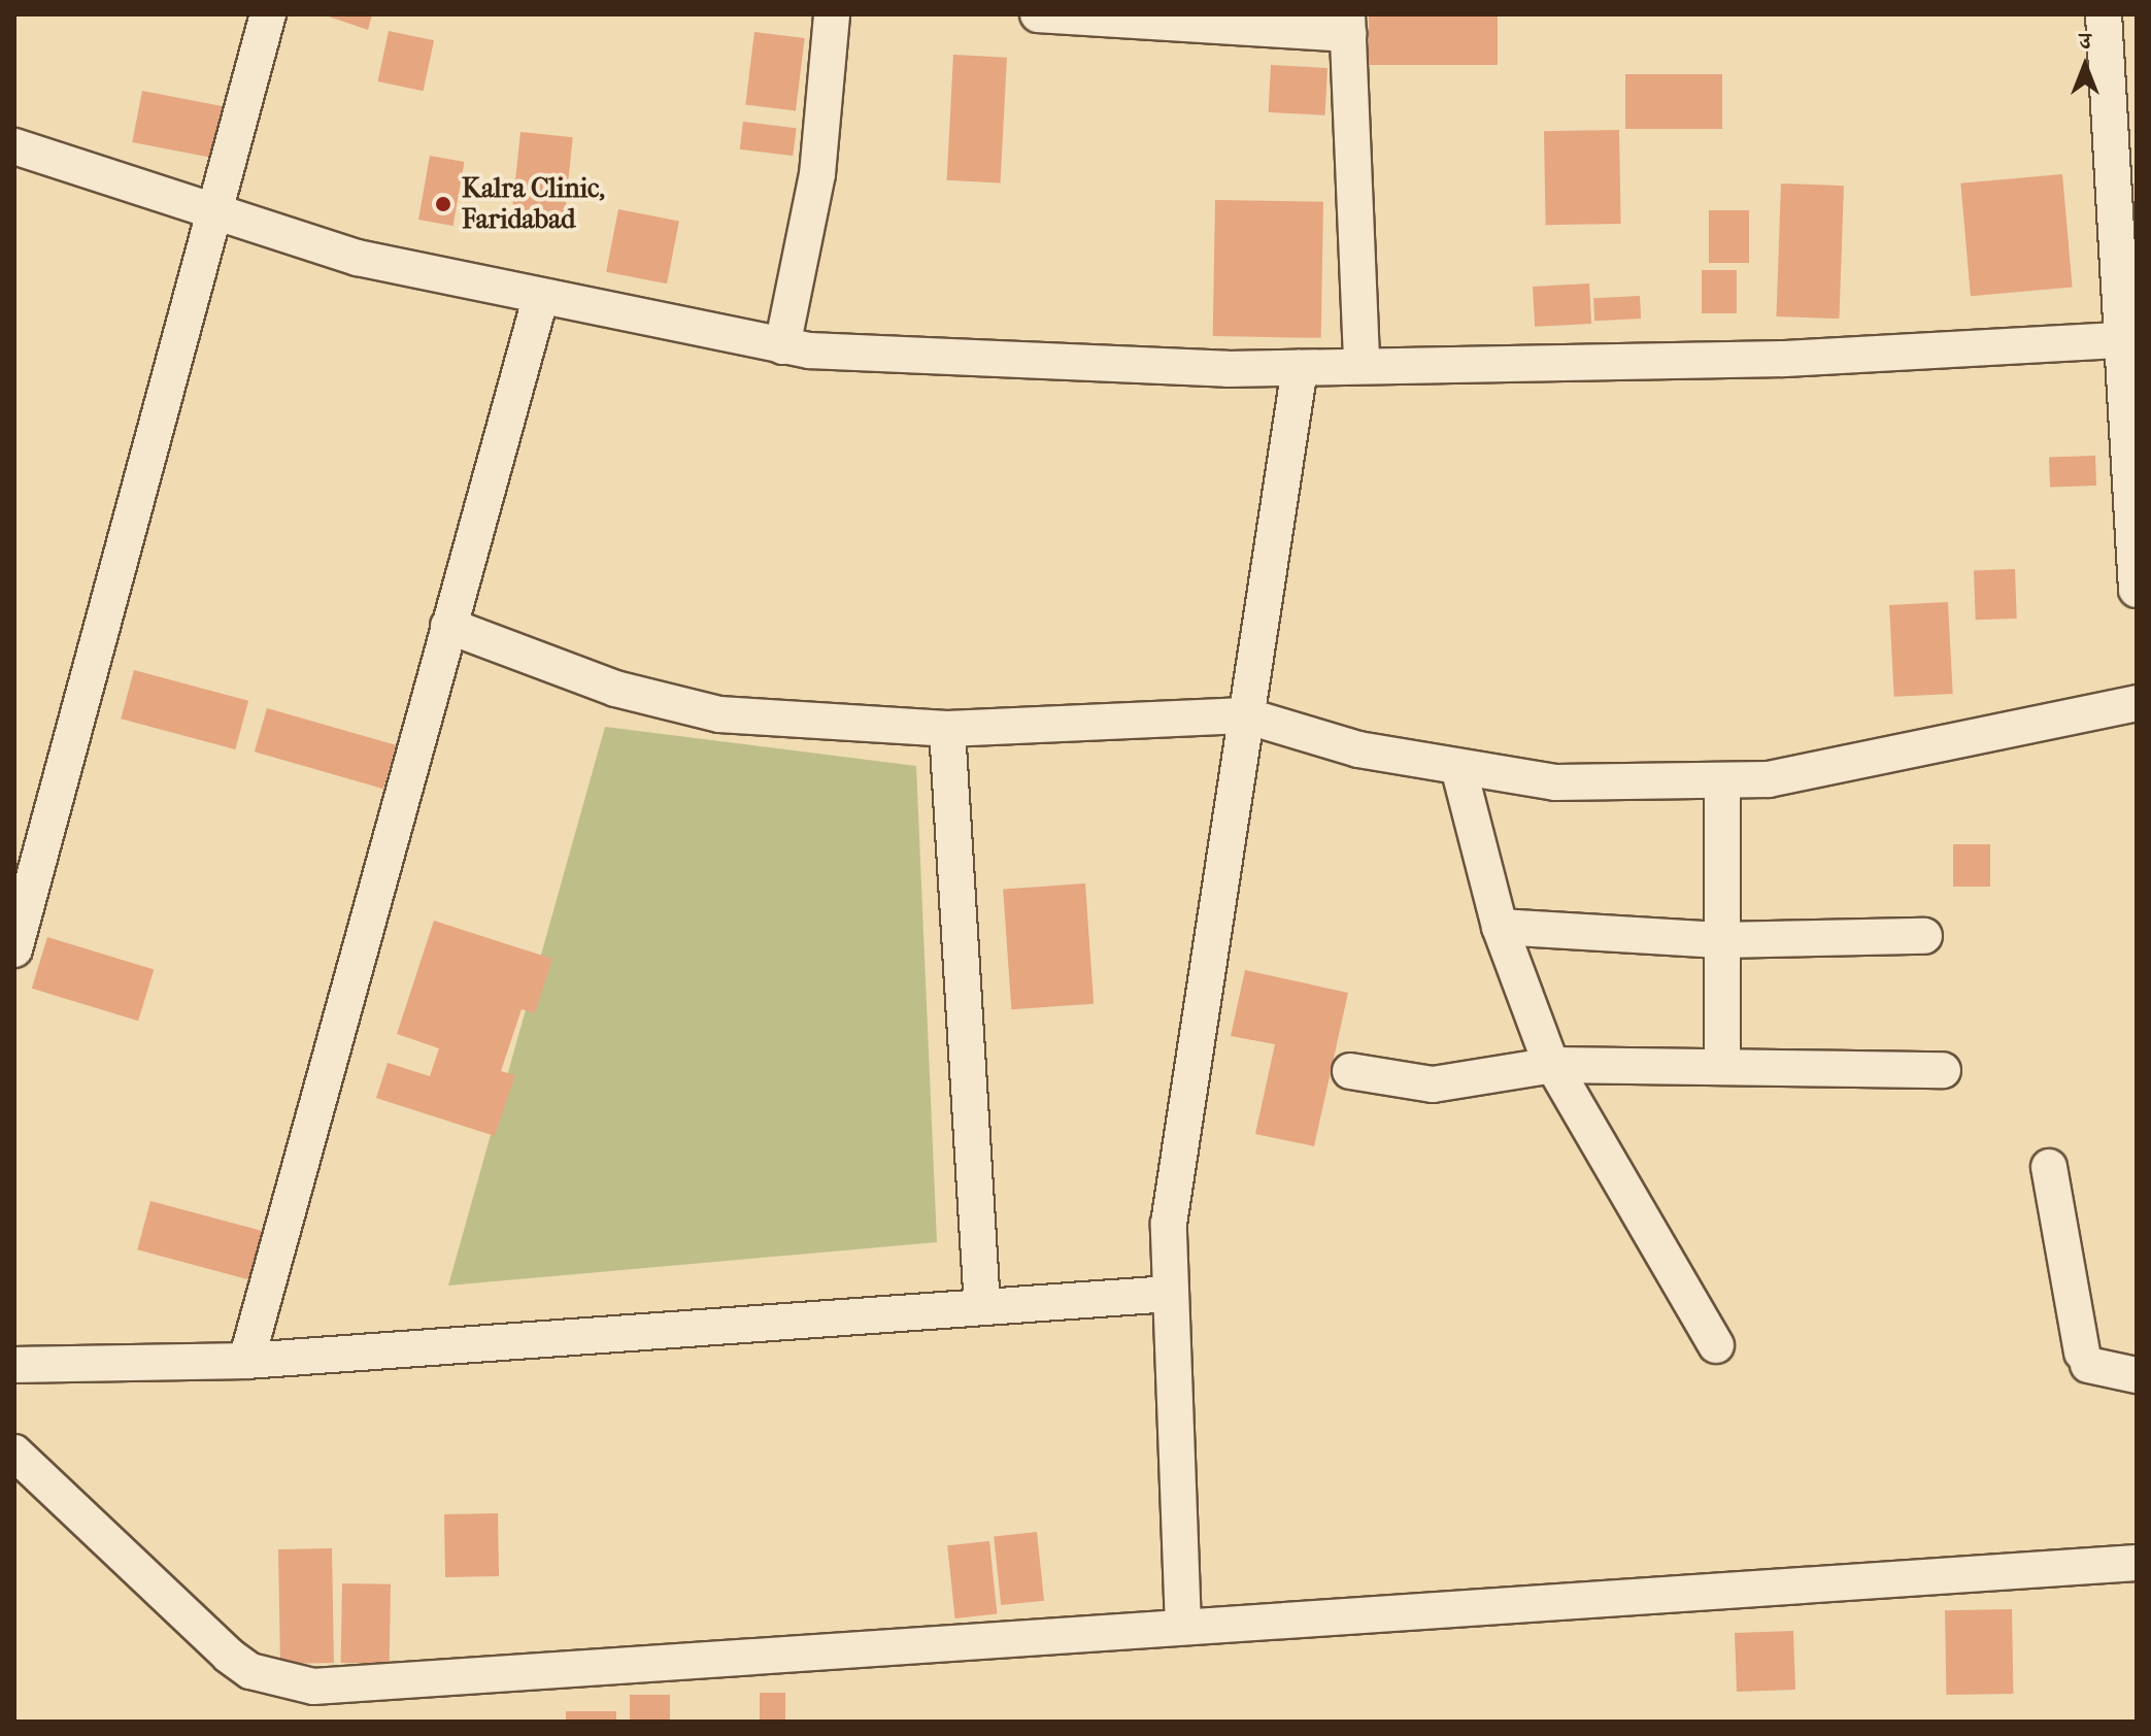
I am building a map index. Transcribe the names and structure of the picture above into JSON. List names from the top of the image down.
{
  "places": ["Kalra Clinic, Faridabad"],
  "north": "top"
}
